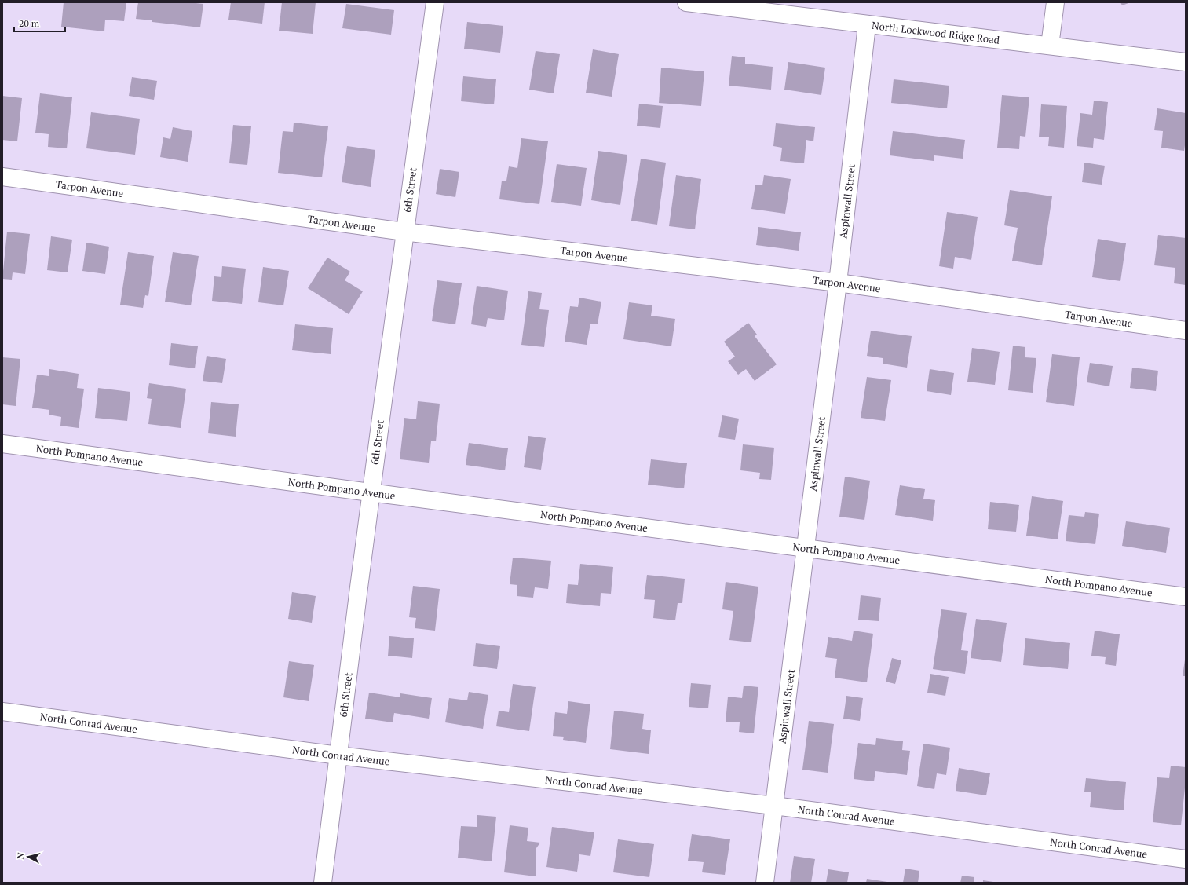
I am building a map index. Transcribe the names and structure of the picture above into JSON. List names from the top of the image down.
{
  "streets": {
    "street": [
      "North Lockwood Ridge Road",
      "Tarpon Avenue",
      "6th Street",
      "Aspinwall Street",
      "North Pompano Avenue",
      "North Conrad Avenue"
    ]
  },
  "crossings": [
    ["North Lockwood Ridge Road", "Aspinwall Street"],
    ["Tarpon Avenue", "6th Street"],
    ["Tarpon Avenue", "Aspinwall Street"],
    ["6th Street", "North Pompano Avenue"],
    ["6th Street", "North Conrad Avenue"],
    ["Aspinwall Street", "North Pompano Avenue"],
    ["Aspinwall Street", "North Conrad Avenue"]
  ],
  "scale_bar": "20 m",
  "north": "left"
}
